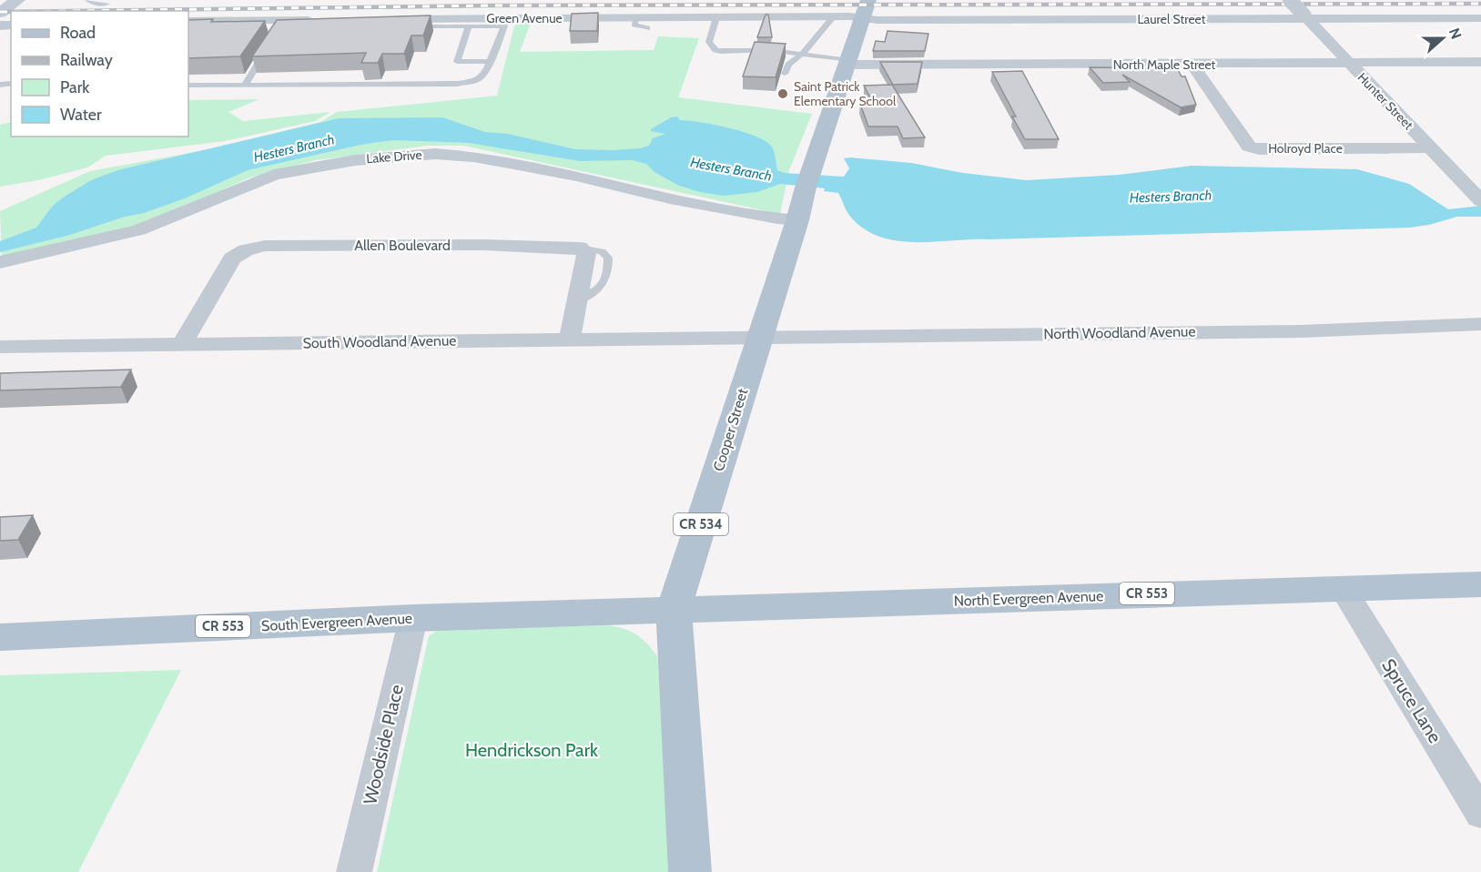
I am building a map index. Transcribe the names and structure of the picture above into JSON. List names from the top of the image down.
{
  "streets": {
    "main road": [
      "Cooper Street",
      "CR 534",
      "CR 553",
      "North Evergreen Avenue",
      "South Evergreen Avenue"
    ],
    "street": [
      "Green Avenue",
      "Laurel Street",
      "North Maple Street",
      "Hunter Street",
      "Holroyd Place",
      "Lake Drive",
      "Allen Boulevard",
      "North Woodland Avenue",
      "South Woodland Avenue",
      "Spruce Lane",
      "Woodside Place"
    ]
  },
  "crossings": [
    ["Green Avenue", "Laurel Street"],
    ["Green Avenue", "Cooper Street"],
    ["Laurel Street", "Hunter Street"],
    ["Laurel Street", "Cooper Street"],
    ["North Maple Street", "Hunter Street"],
    ["North Maple Street", "Holroyd Place"],
    ["North Maple Street", "Cooper Street"],
    ["Hunter Street", "Holroyd Place"],
    ["Lake Drive", "Cooper Street"],
    ["Allen Boulevard", "South Woodland Avenue"],
    ["North Woodland Avenue", "South Woodland Avenue"],
    ["North Woodland Avenue", "Cooper Street"],
    ["South Woodland Avenue", "Cooper Street"],
    ["Cooper Street", "North Evergreen Avenue"],
    ["Cooper Street", "South Evergreen Avenue"],
    ["North Evergreen Avenue", "South Evergreen Avenue"],
    ["North Evergreen Avenue", "Spruce Lane"],
    ["South Evergreen Avenue", "Woodside Place"]
  ],
  "water": ["Hesters Branch"],
  "parks": ["Hendrickson Park"],
  "places": ["Saint Patrick Elementary School"],
  "legend": [
    "Road",
    "Railway",
    "Park",
    "Water"
  ],
  "north": "right"
}
